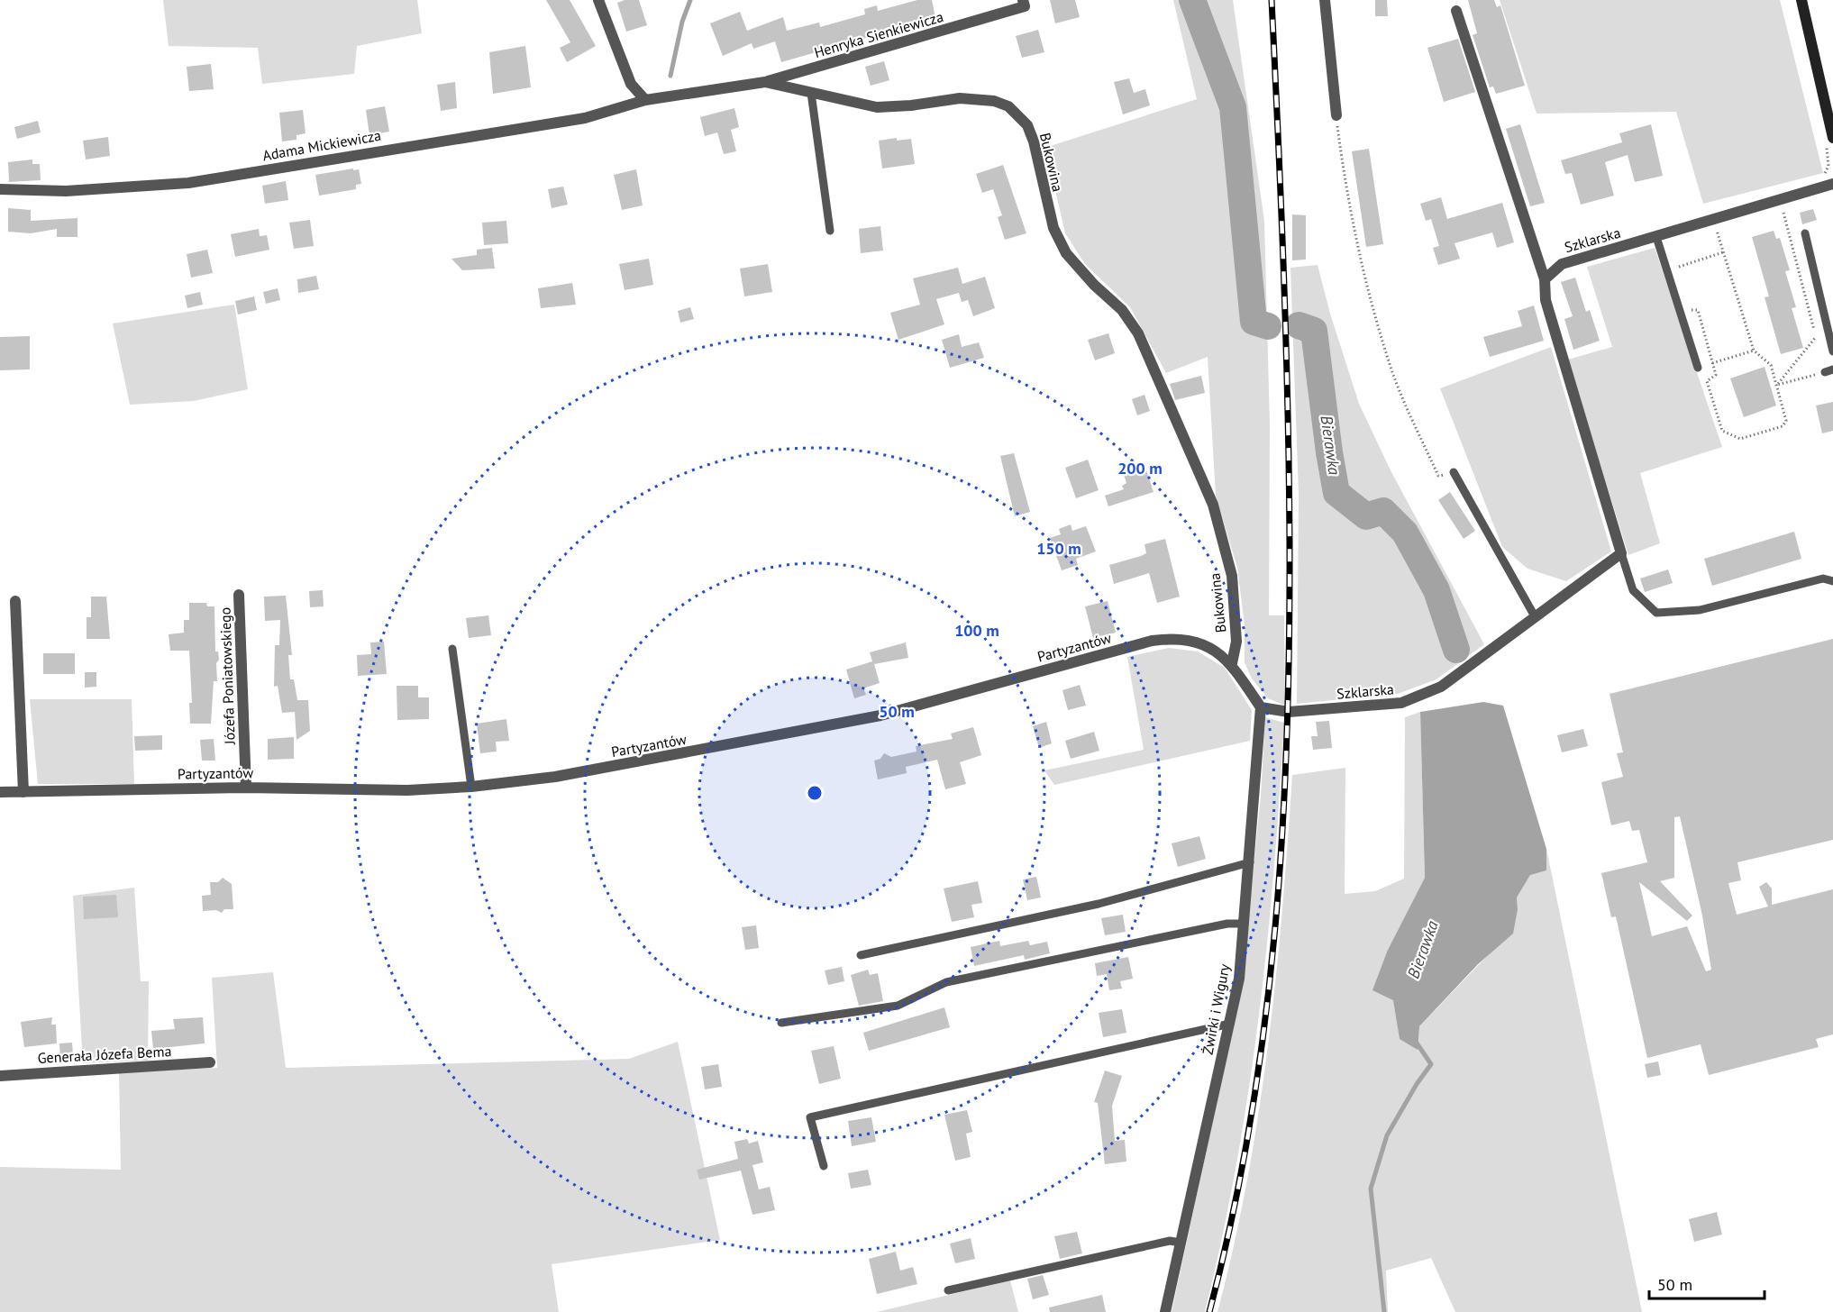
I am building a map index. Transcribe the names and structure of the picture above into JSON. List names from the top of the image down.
{
  "streets": {
    "street": [
      "Henryka Sienkiewicza",
      "Adama Mickiewicza",
      "Bukowina",
      "Szklarska",
      "Partyzantów",
      "Józefa Poniatowskiego",
      "Żwirki i Wigury",
      "Generała Józefa Bema"
    ]
  },
  "crossings": [
    ["Henryka Sienkiewicza", "Bukowina"],
    ["Adama Mickiewicza", "Bukowina"],
    ["Bukowina", "Partyzantów"],
    ["Szklarska", "Partyzantów"],
    ["Szklarska", "Żwirki i Wigury"],
    ["Partyzantów", "Józefa Poniatowskiego"],
    ["Partyzantów", "Żwirki i Wigury"]
  ],
  "water": ["Bierawka"],
  "scale_bar": "50 m",
  "rings": [
    "200 m",
    "150 m",
    "100 m",
    "50 m"
  ]
}
